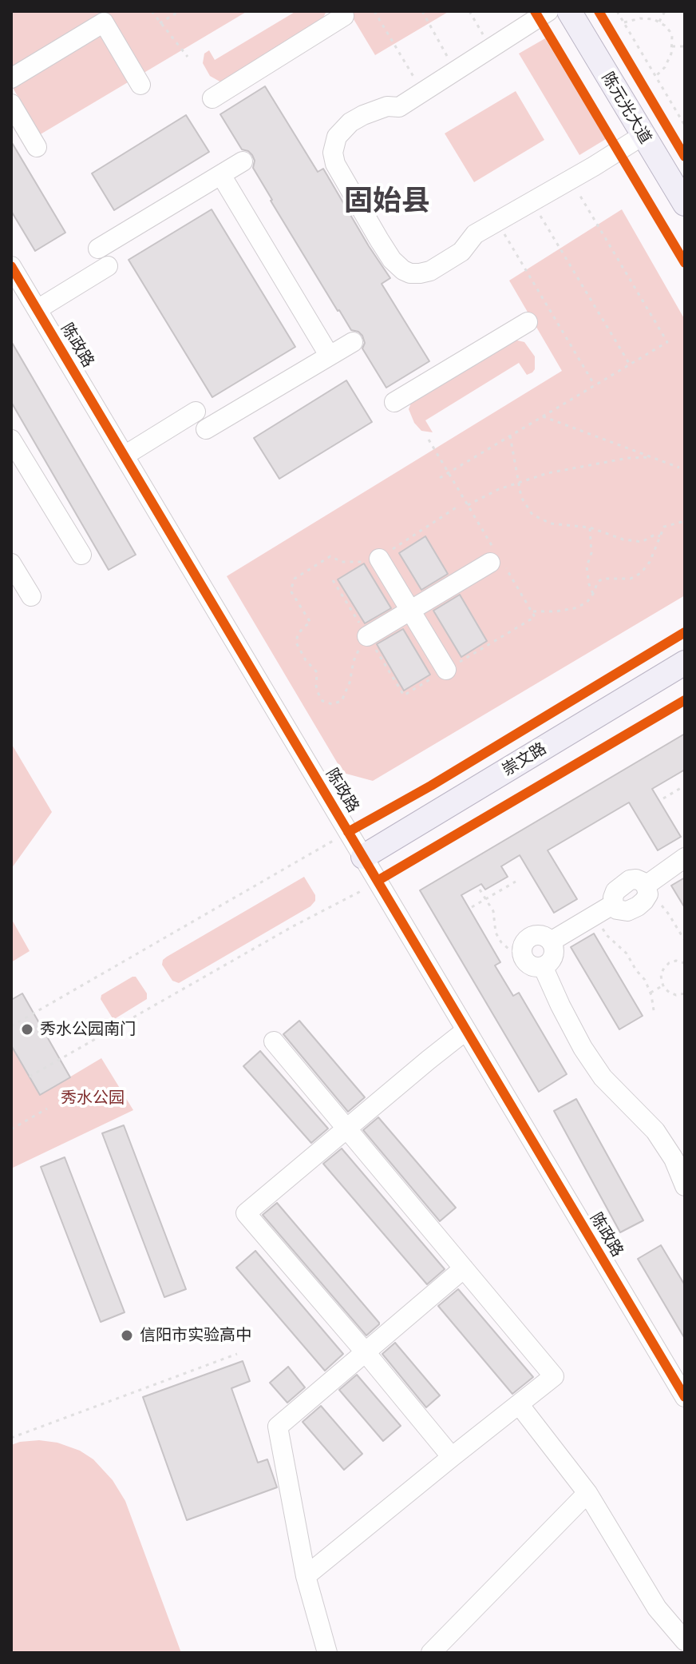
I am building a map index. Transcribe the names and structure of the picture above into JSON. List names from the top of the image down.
{
  "streets": {
    "main road": ["陈元光大道", "崇文路"],
    "street": ["陈政路"]
  },
  "crossings": [
    ["陈政路", "崇文路"]
  ],
  "districts": ["固始县"],
  "parks": ["秀水公园"],
  "places": ["秀水公园南门", "信阳市实验高中"]
}
